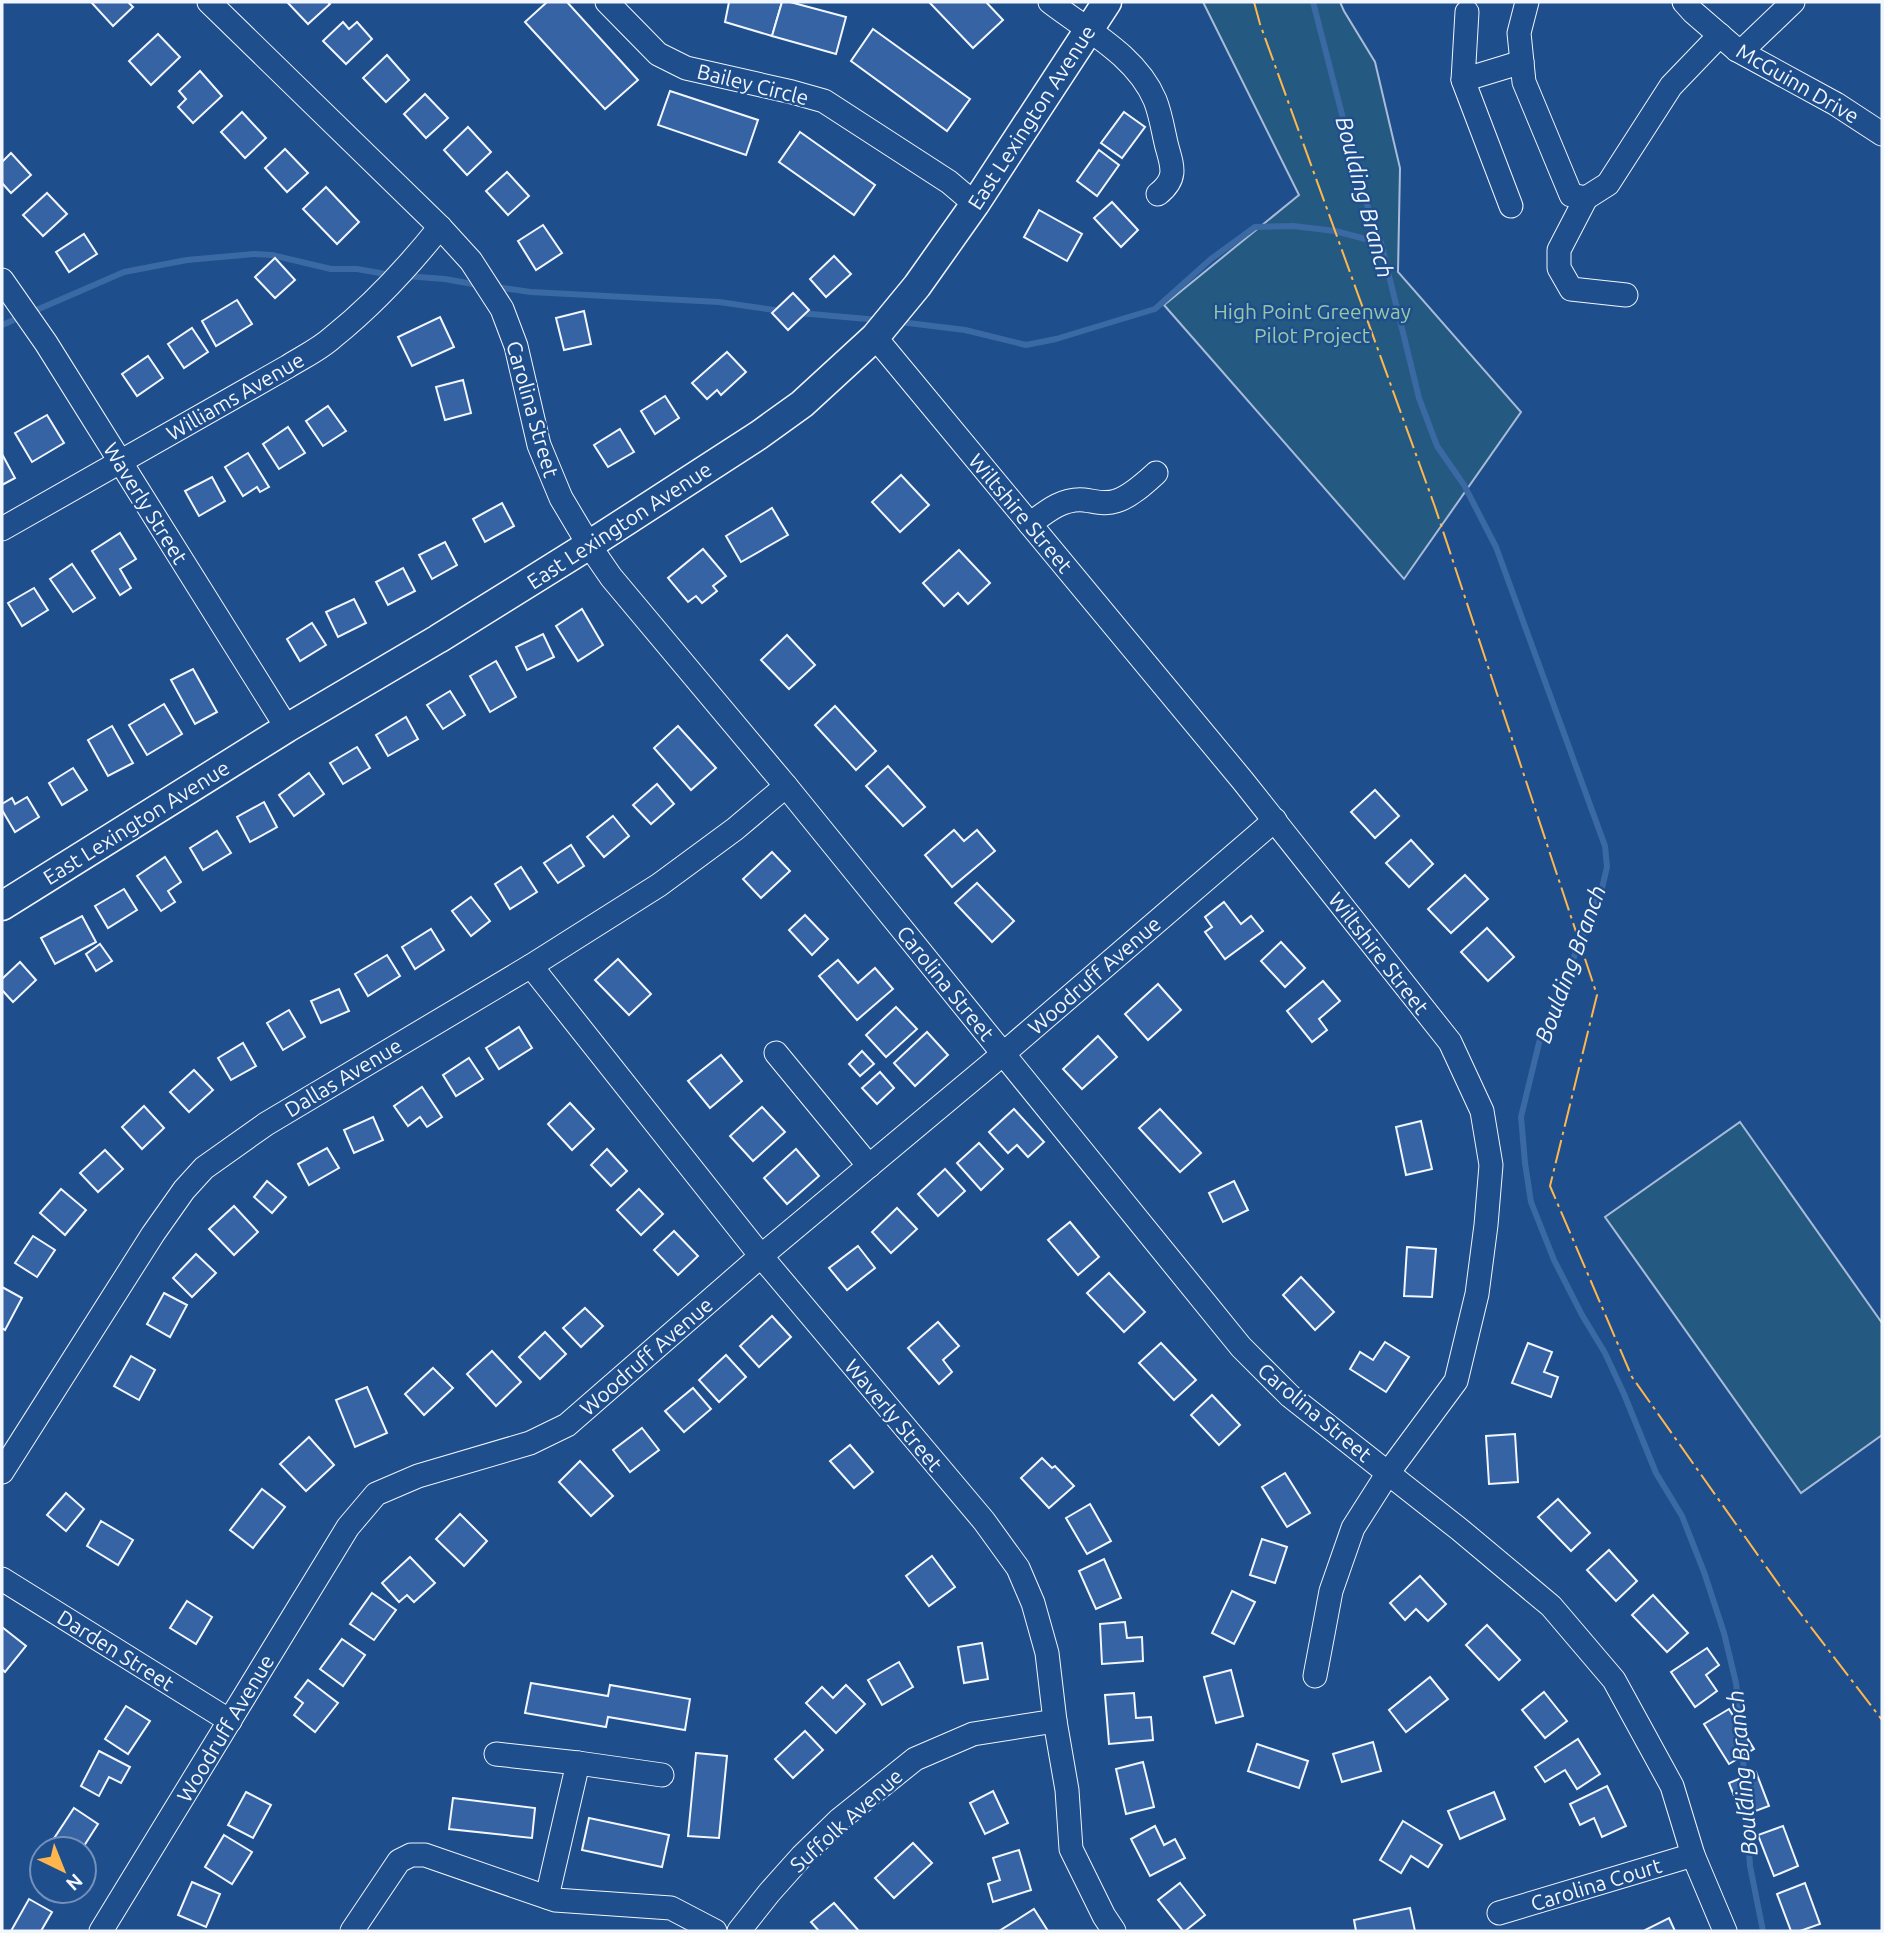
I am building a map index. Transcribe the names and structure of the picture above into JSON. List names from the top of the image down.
{
  "streets": {
    "main road": ["East Lexington Avenue"],
    "street": [
      "McGuinn Drive",
      "Bailey Circle",
      "Williams Avenue",
      "Carolina Street",
      "Waverly Street",
      "Wiltshire Street",
      "Woodruff Avenue",
      "Dallas Avenue",
      "Darden Street",
      "Suffolk Avenue",
      "Carolina Court"
    ]
  },
  "crossings": [
    ["Bailey Circle", "East Lexington Avenue"],
    ["East Lexington Avenue", "Carolina Street"],
    ["East Lexington Avenue", "Waverly Street"],
    ["East Lexington Avenue", "Wiltshire Street"],
    ["Williams Avenue", "Carolina Street"],
    ["Williams Avenue", "Waverly Street"],
    ["Carolina Street", "Wiltshire Street"],
    ["Carolina Street", "Woodruff Avenue"],
    ["Carolina Street", "Dallas Avenue"],
    ["Carolina Street", "Carolina Court"],
    ["Waverly Street", "Woodruff Avenue"],
    ["Waverly Street", "Dallas Avenue"],
    ["Waverly Street", "Suffolk Avenue"],
    ["Wiltshire Street", "Woodruff Avenue"],
    ["Woodruff Avenue", "Darden Street"]
  ],
  "water": ["Boulding Branch"],
  "parks": ["High Point Greenway Pilot Project"],
  "north": "bottom right"
}
